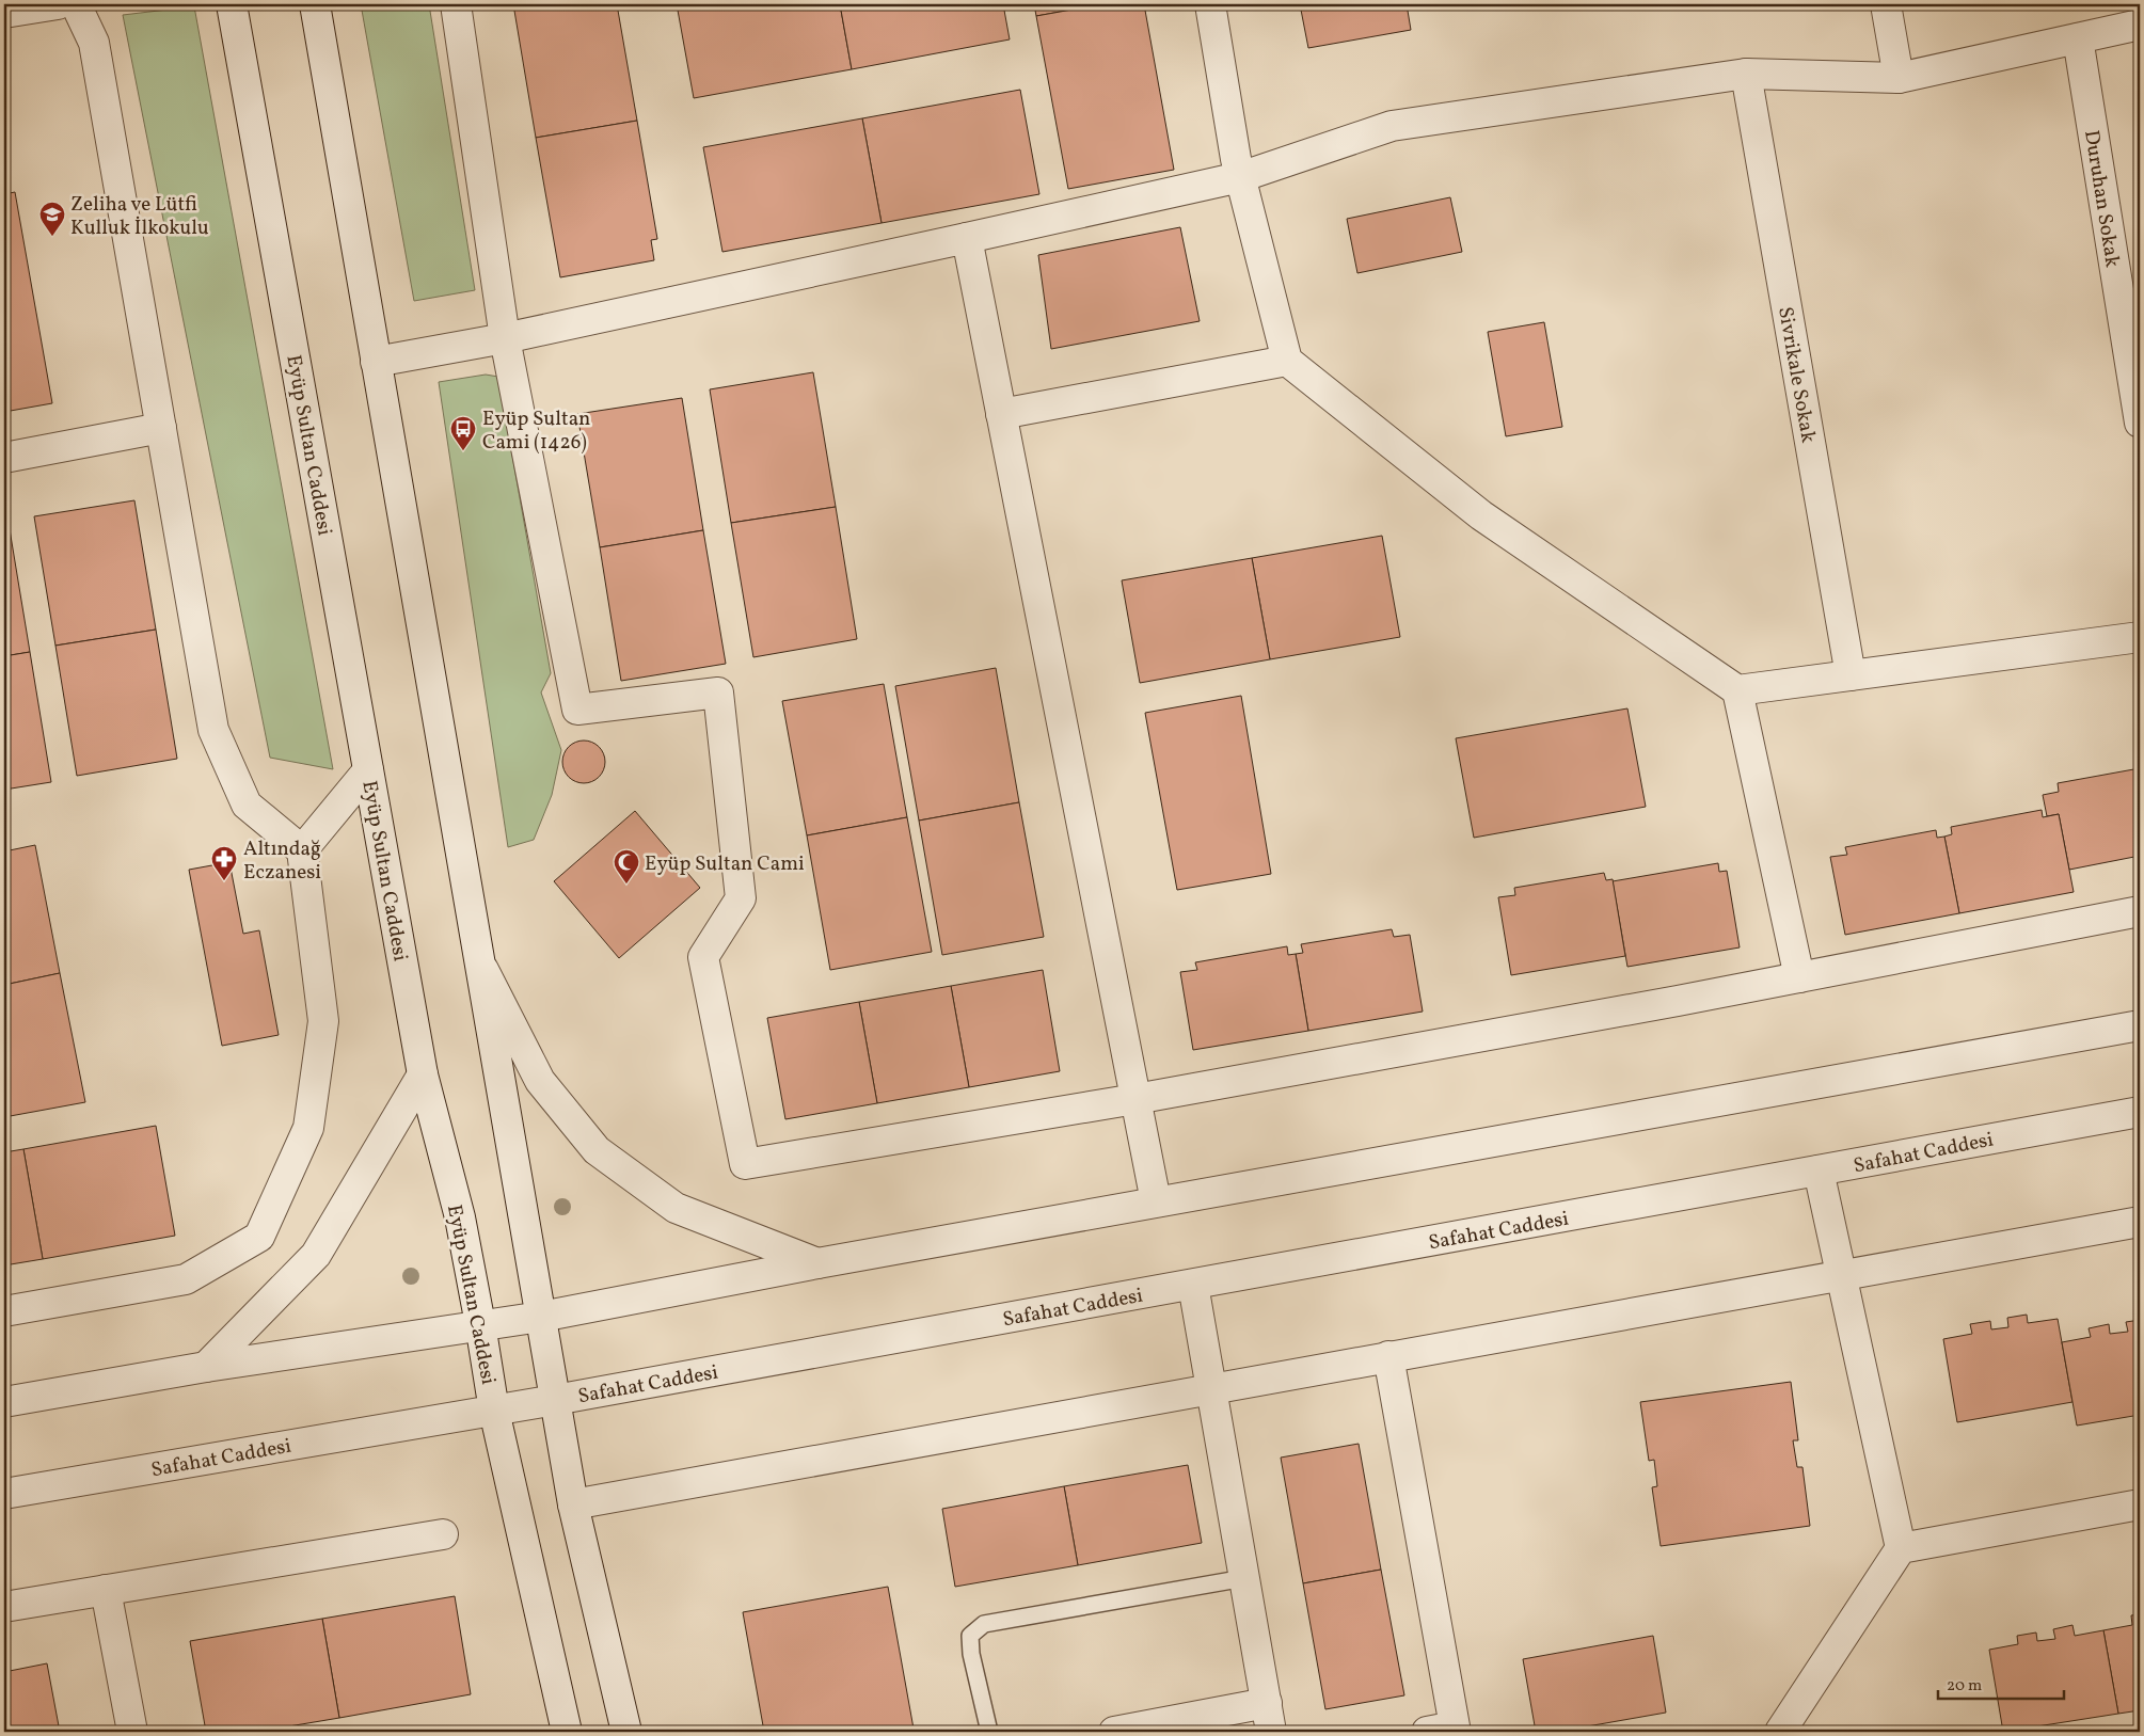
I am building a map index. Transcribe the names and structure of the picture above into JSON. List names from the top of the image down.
{
  "streets": {
    "street": [
      "Duruhan Sokak",
      "Sivrikale Sokak",
      "Eyüp Sultan Caddesi",
      "Safahat Caddesi"
    ]
  },
  "crossings": [
    ["Eyüp Sultan Caddesi", "Safahat Caddesi"]
  ],
  "places": {
    "school or university": ["Zeliha ve Lütfi Kulluk İlkokulu"],
    "bus stop": ["Eyüp Sultan Cami (1426)"],
    "pharmacy": ["Altındağ Eczanesi"],
    "mosque": ["Eyüp Sultan Cami"]
  },
  "scale_bar": "20 m"
}
